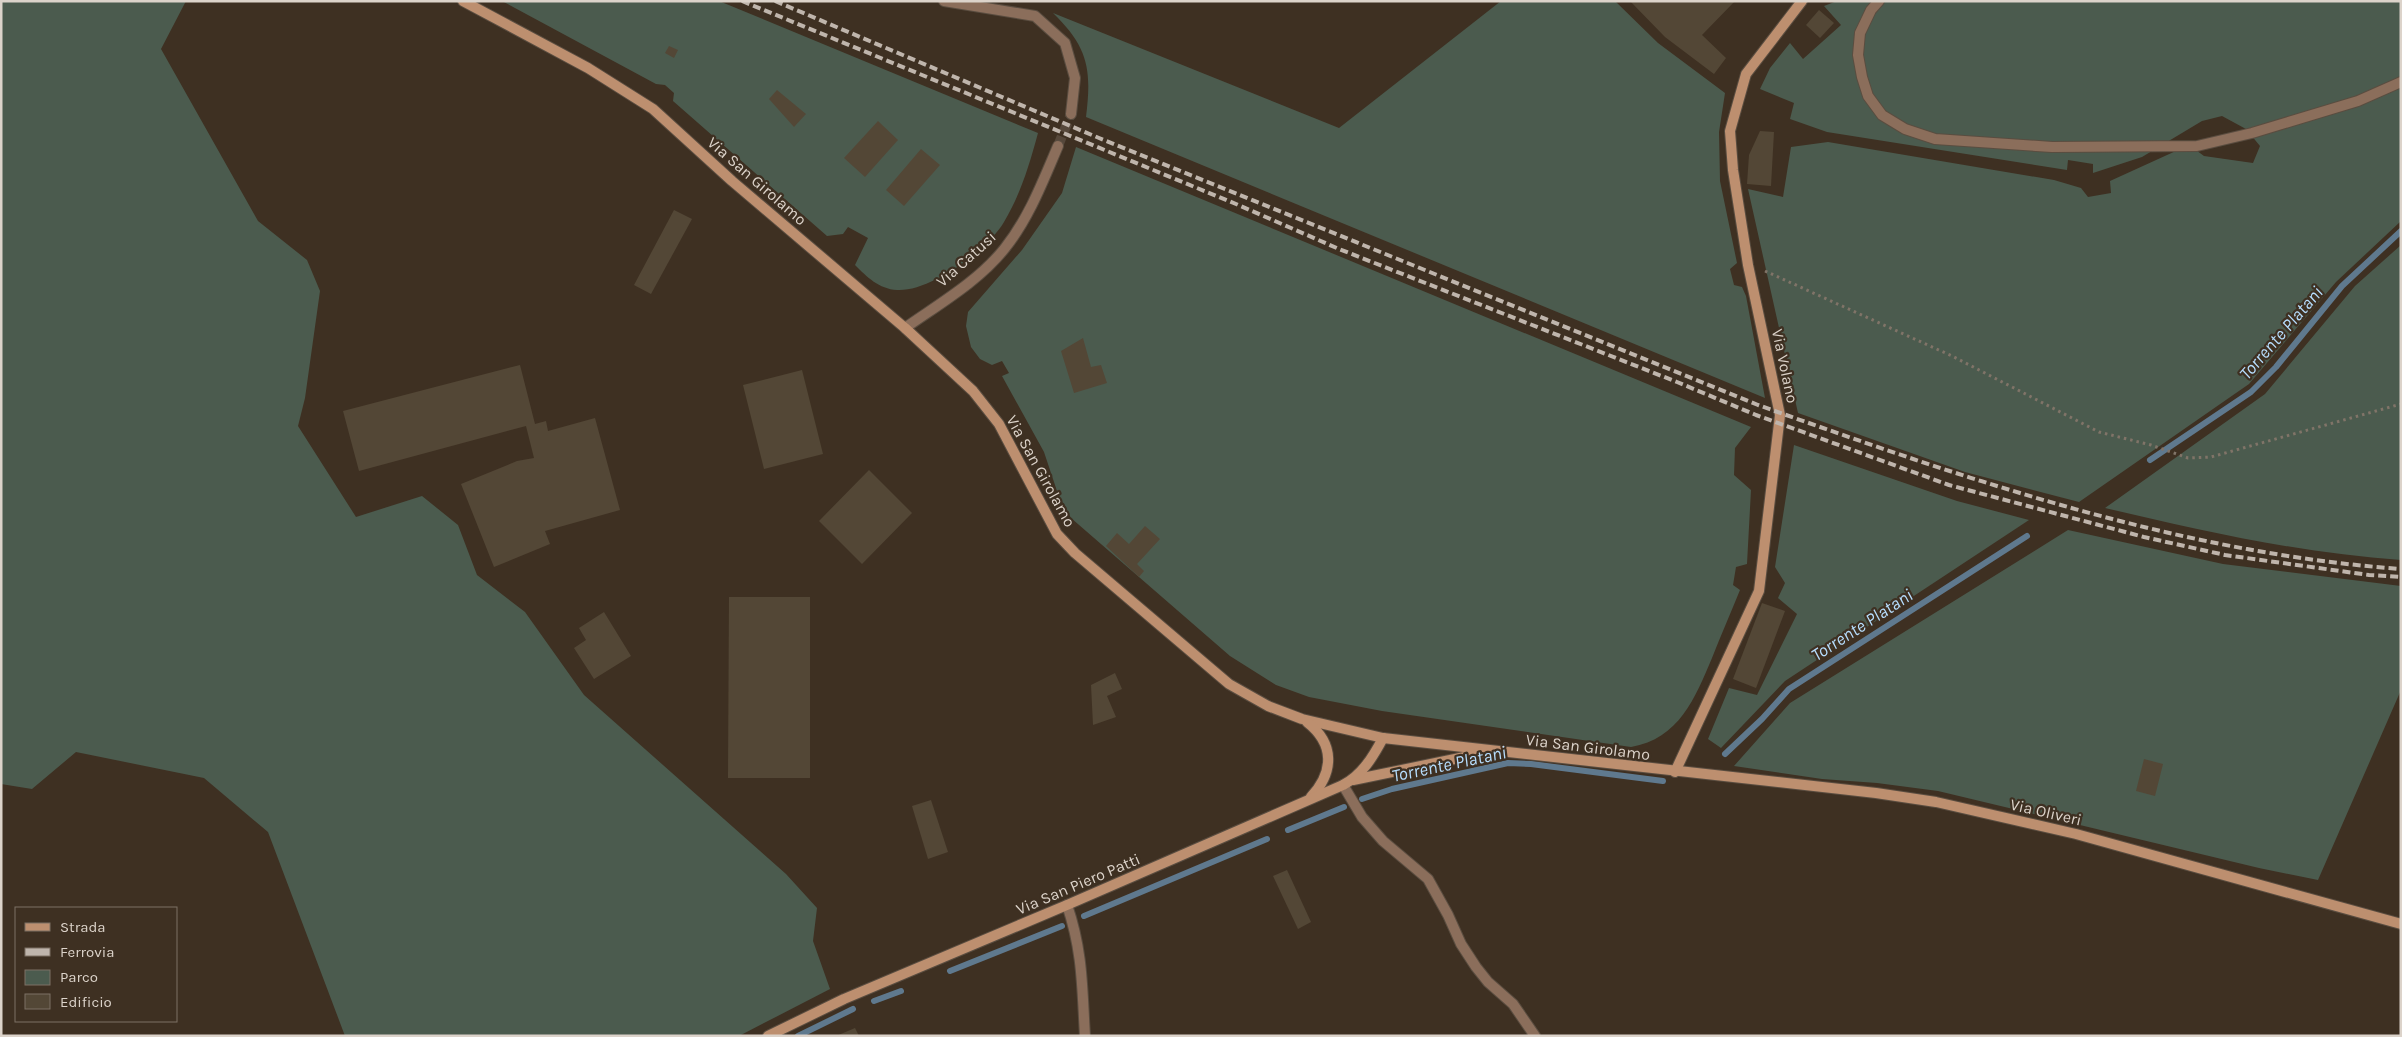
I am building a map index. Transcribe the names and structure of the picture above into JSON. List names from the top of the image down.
{
  "streets": {
    "street": [
      "Via San Girolamo",
      "Via Catusi",
      "Via Volano",
      "Via Oliveri",
      "Via San Piero Patti"
    ]
  },
  "crossings": [
    ["Via San Girolamo", "Via Catusi"],
    ["Via San Girolamo", "Via Volano"],
    ["Via San Girolamo", "Via Oliveri"],
    ["Via San Girolamo", "Via San Piero Patti"],
    ["Via Volano", "Via Oliveri"]
  ],
  "water": ["Torrente Platani"],
  "legend": [
    "Strada",
    "Ferrovia",
    "Parco",
    "Edificio"
  ]
}
